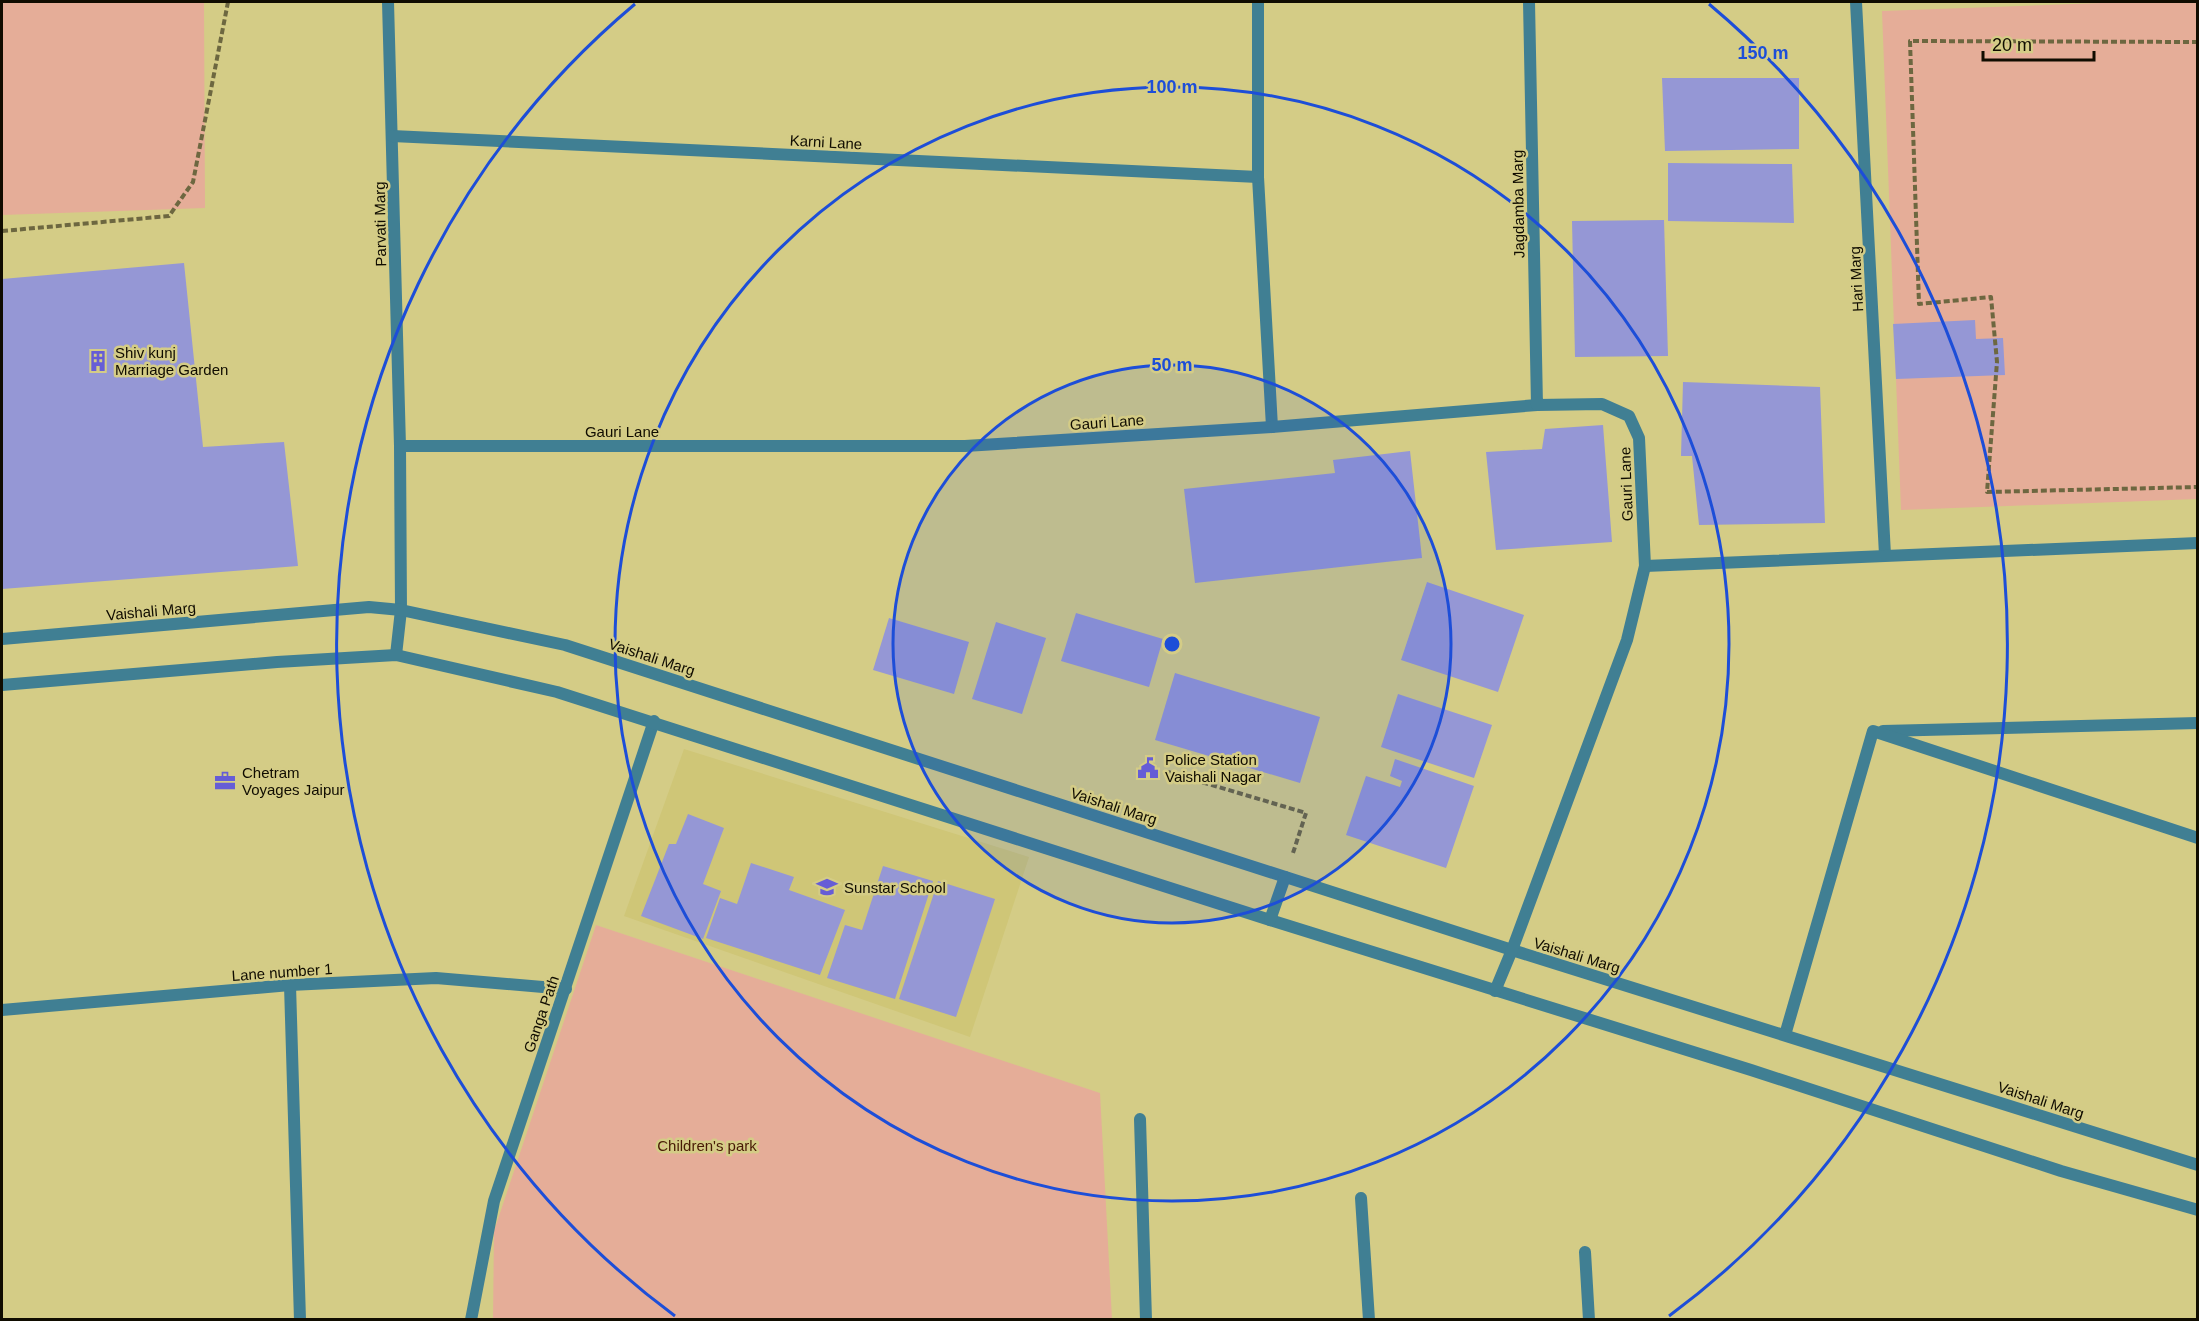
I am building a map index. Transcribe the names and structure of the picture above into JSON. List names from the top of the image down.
{
  "streets": {
    "street": [
      "Karni Lane",
      "Jagdamba Marg",
      "Parvati Marg",
      "Hari Marg",
      "Gauri Lane",
      "Vaishali Marg",
      "Lane number 1",
      "Ganga Path"
    ]
  },
  "crossings": [
    ["Karni Lane", "Parvati Marg"],
    ["Jagdamba Marg", "Gauri Lane"],
    ["Parvati Marg", "Gauri Lane"],
    ["Gauri Lane", "Vaishali Marg"],
    ["Lane number 1", "Ganga Path"]
  ],
  "parks": ["Children's park"],
  "places": {
    "building": ["Shiv kunj Marriage Garden"],
    "public building": ["Police Station Vaishali Nagar"],
    "office": ["Chetram Voyages Jaipur"],
    "school or university": ["Sunstar School"]
  },
  "scale_bar": "20 m",
  "rings": ["150 m", "100 m", "50 m"]
}
